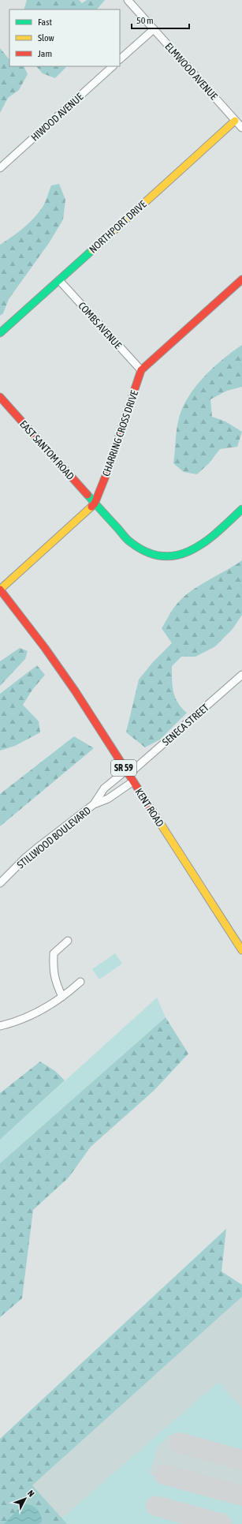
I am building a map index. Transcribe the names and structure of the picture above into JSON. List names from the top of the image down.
{
  "streets": {
    "street": [
      "ELMWOOD AVENUE",
      "HIWOOD AVENUE",
      "NORTHPORT DRIVE",
      "COMBS AVENUE",
      "CHARRING CROSS DRIVE",
      "EAST SANTOM ROAD",
      "SENECA STREET",
      "SR 59",
      "KENT ROAD",
      "STILLWOOD BOULEVARD"
    ]
  },
  "crossings": [
    ["ELMWOOD AVENUE", "NORTHPORT DRIVE"],
    ["NORTHPORT DRIVE", "COMBS AVENUE"],
    ["COMBS AVENUE", "CHARRING CROSS DRIVE"],
    ["CHARRING CROSS DRIVE", "EAST SANTOM ROAD"],
    ["CHARRING CROSS DRIVE", "KENT ROAD"],
    ["SENECA STREET", "KENT ROAD"],
    ["SENECA STREET", "STILLWOOD BOULEVARD"],
    ["KENT ROAD", "STILLWOOD BOULEVARD"]
  ],
  "legend": ["Fast", "Slow", "Jam"],
  "scale_bar": "50 m",
  "north": "top right"
}
